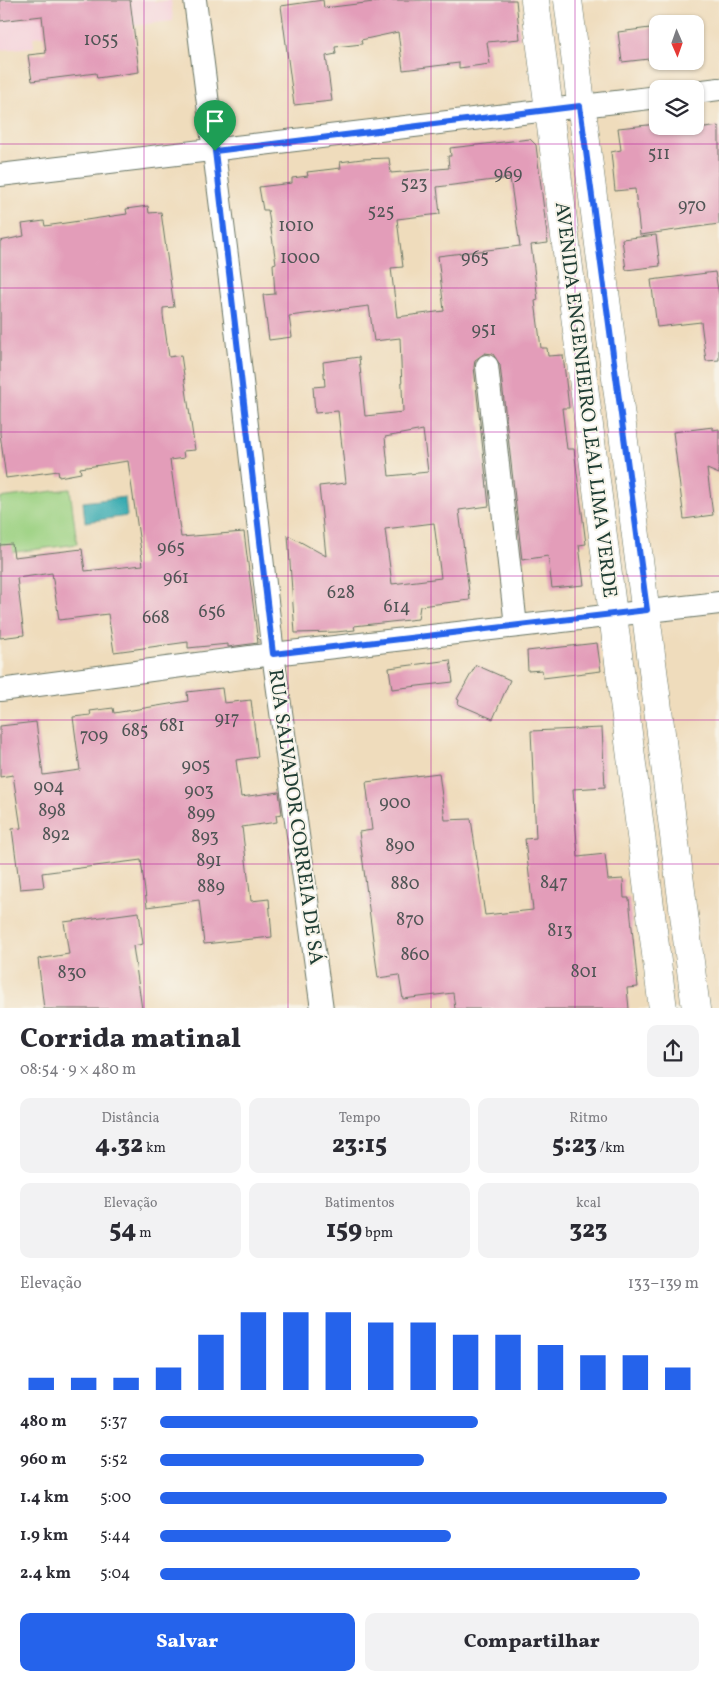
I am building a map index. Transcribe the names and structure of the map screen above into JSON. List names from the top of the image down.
{
  "streets": {
    "main road": ["AVENIDA ENGENHEIRO LEAL LIMA VERDE"],
    "street": ["RUA SALVADOR CORREIA DE SÁ"]
  },
  "house_numbers": [
    "1055",
    "511",
    "969",
    "523",
    "970",
    "525",
    "1010",
    "1000",
    "965",
    "951",
    "965",
    "961",
    "628",
    "614",
    "656",
    "668",
    "917",
    "681",
    "685",
    "709",
    "905",
    "904",
    "903",
    "900",
    "898",
    "899",
    "892",
    "893",
    "890",
    "891",
    "847",
    "880",
    "889",
    "870",
    "813",
    "860",
    "801",
    "830"
  ],
  "north": "bottom",
  "page": {
    "heading": ["Corrida matinal", "08:54 · 9 × 480 m"],
    "stats": [
      ["Distância", "4.32 km"],
      ["Tempo", "23:15"],
      ["Ritmo", "5:23 /km"],
      ["Elevação", "54 m"],
      ["Batimentos", "159 bpm"],
      ["kcal", "323"]
    ],
    "chart": ["Elevação", "133–139 m"],
    "list": [
      {
        "name": "480 m",
        "note": "5:37"
      },
      {
        "name": "960 m",
        "note": "5:52"
      },
      {
        "name": "1.4 km",
        "note": "5:00"
      },
      {
        "name": "1.9 km",
        "note": "5:44"
      },
      {
        "name": "2.4 km",
        "note": "5:04"
      }
    ],
    "buttons": ["Salvar", "Compartilhar"]
  }
}
